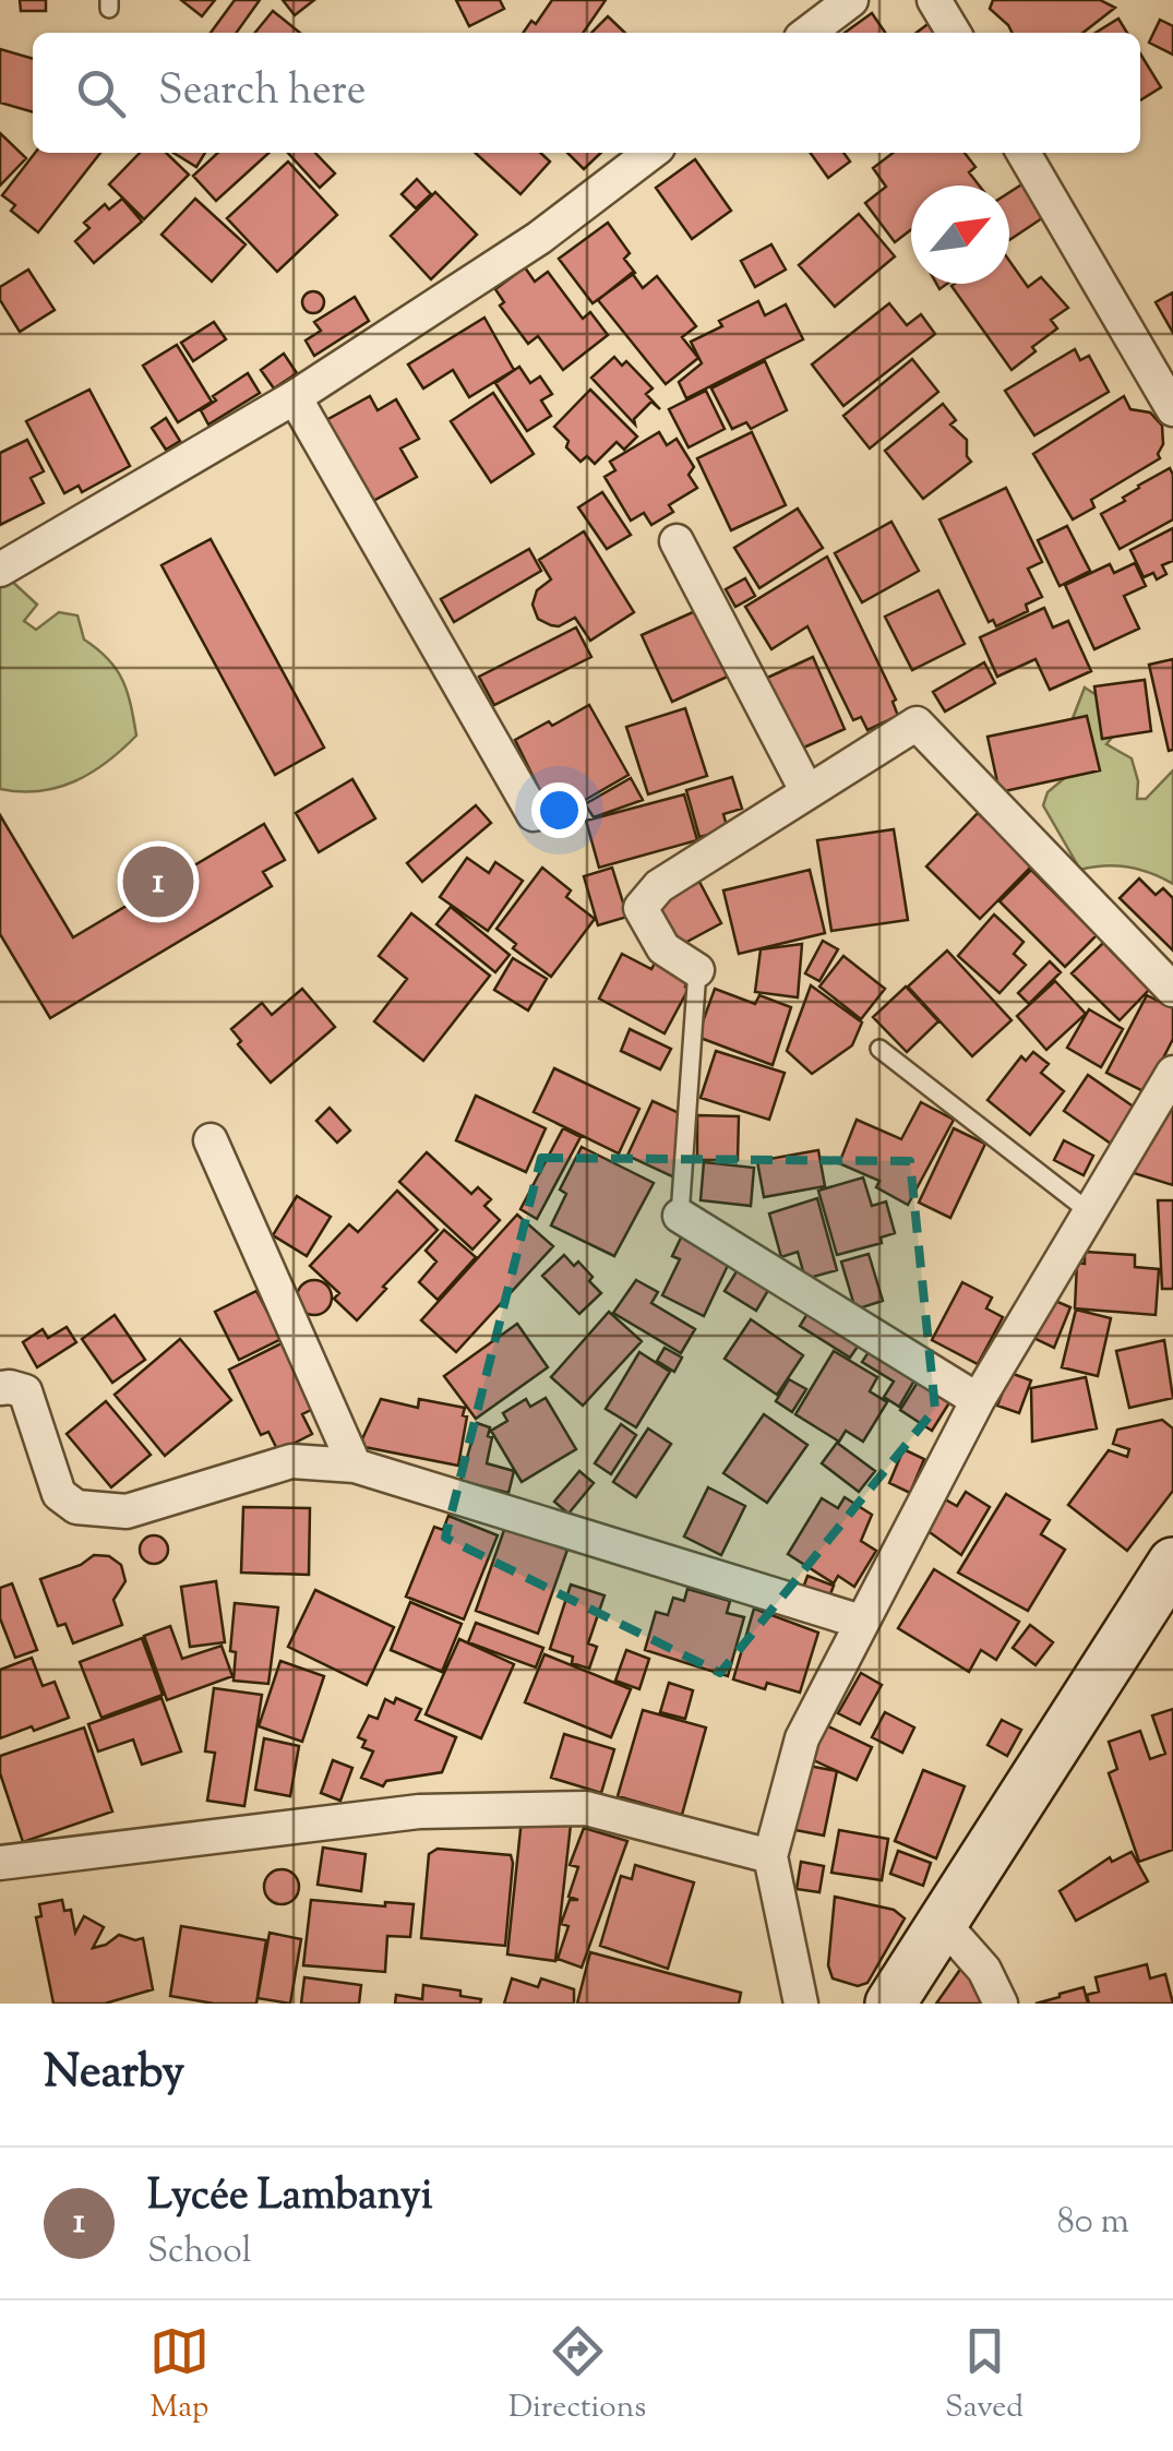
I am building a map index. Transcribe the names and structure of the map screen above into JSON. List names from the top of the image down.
{
  "north": "top right",
  "page": {
    "search": "Search here",
    "pins": "1",
    "heading": "Nearby",
    "list": [
      {
        "mark": "1",
        "name": "Lycée Lambanyi",
        "note": "School",
        "value": "80 m"
      }
    ],
    "nav": ["Map", "Directions", "Saved"]
  }
}
